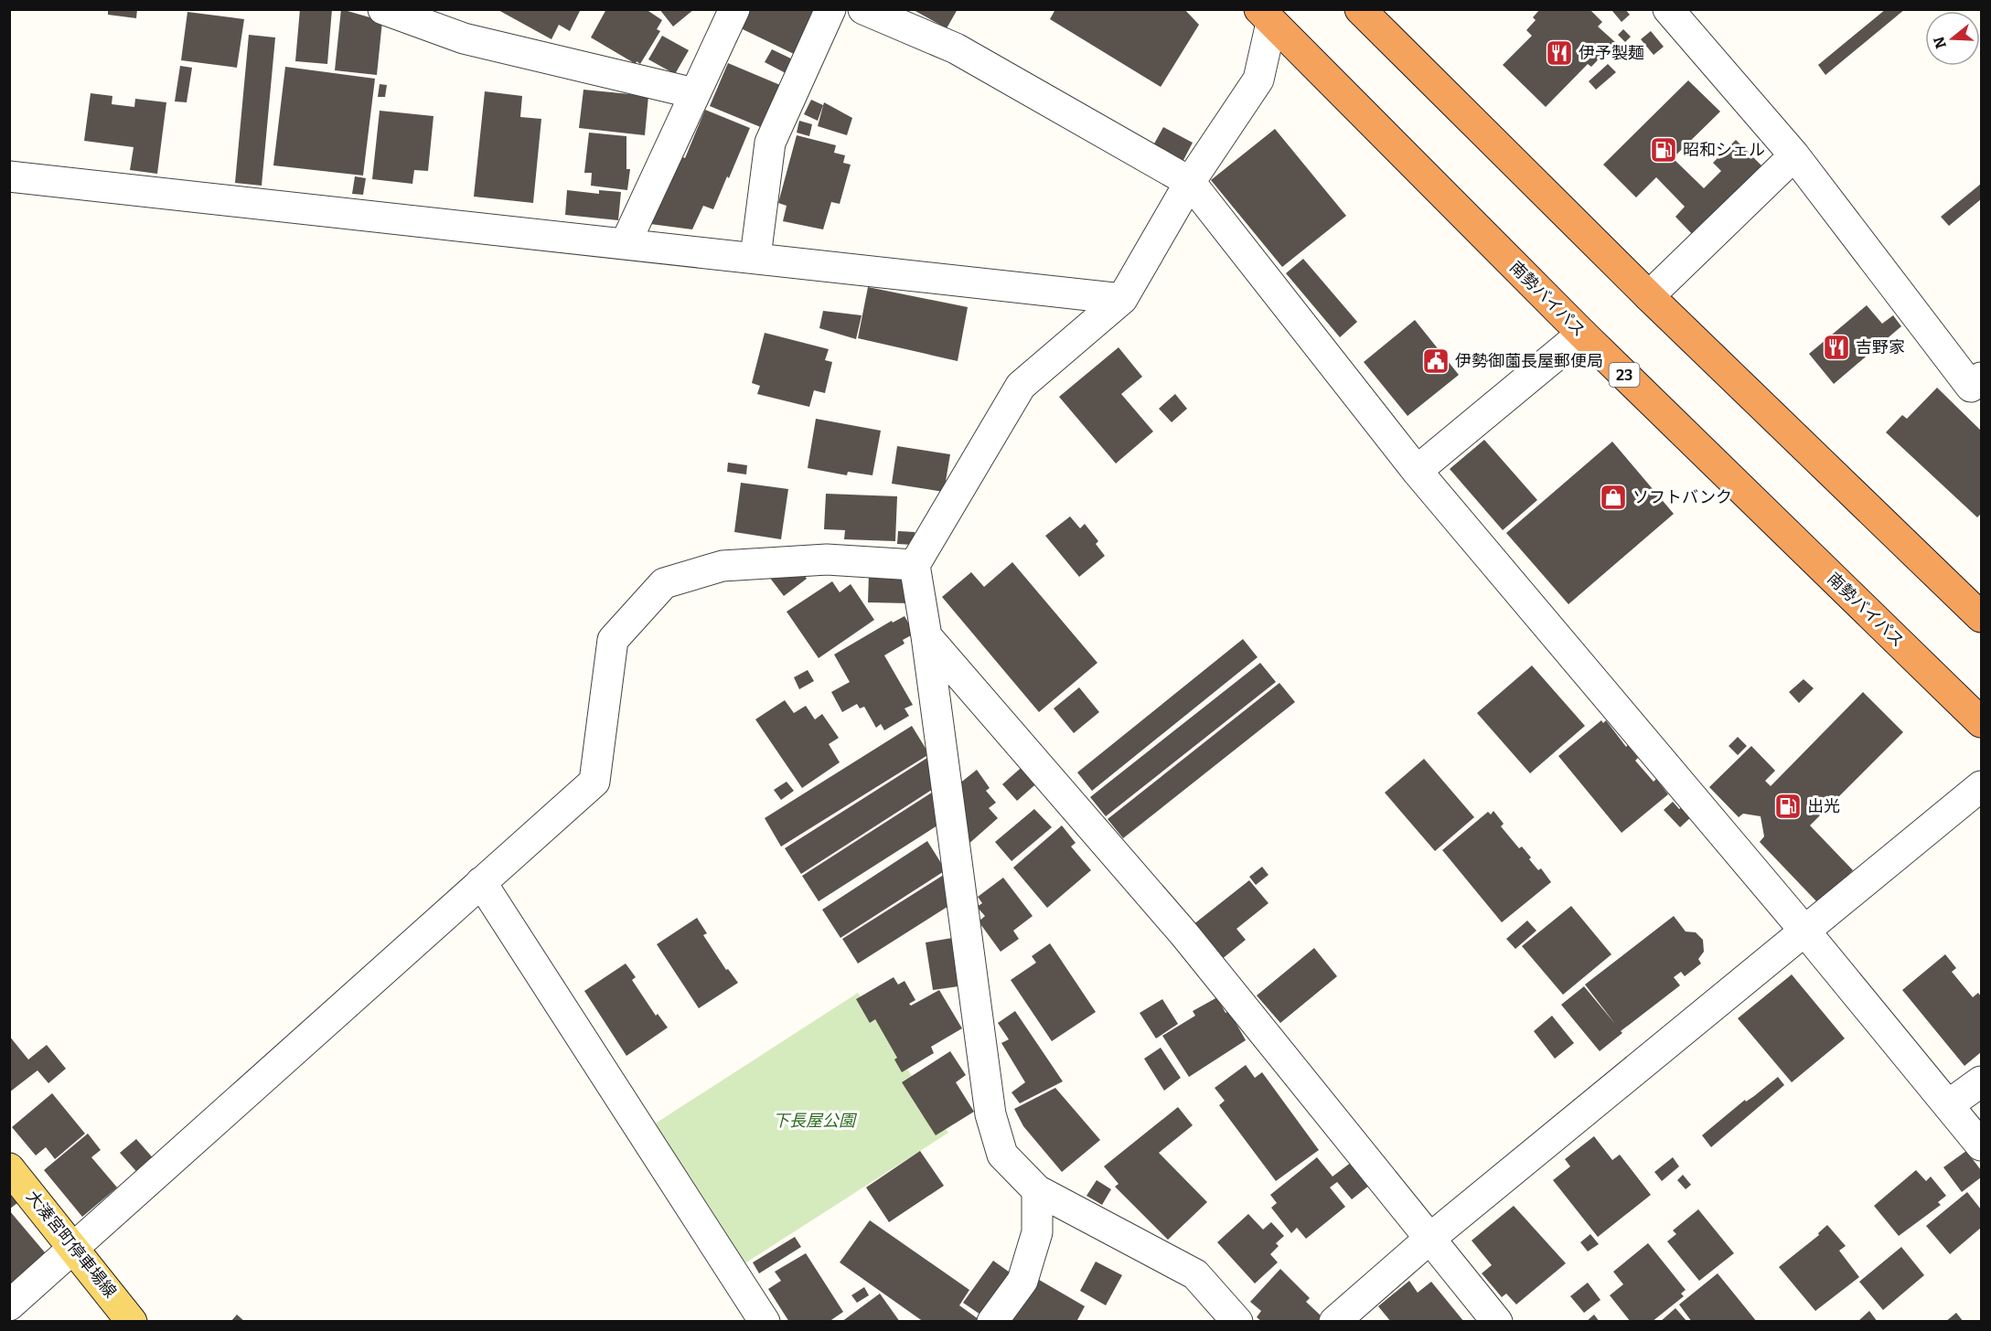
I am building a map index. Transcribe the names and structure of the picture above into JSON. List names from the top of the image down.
{
  "streets": {
    "highway": ["南勢バイパス", "23"],
    "main road": ["大湊宮町停車場線"]
  },
  "parks": ["下長屋公園"],
  "places": {
    "restaurant": ["伊予製麺", "吉野家"],
    "fuel station": ["昭和シェル", "出光"],
    "public building": ["伊勢御薗長屋郵便局"],
    "shop": ["ソフトバンク"]
  },
  "north": "left"
}
